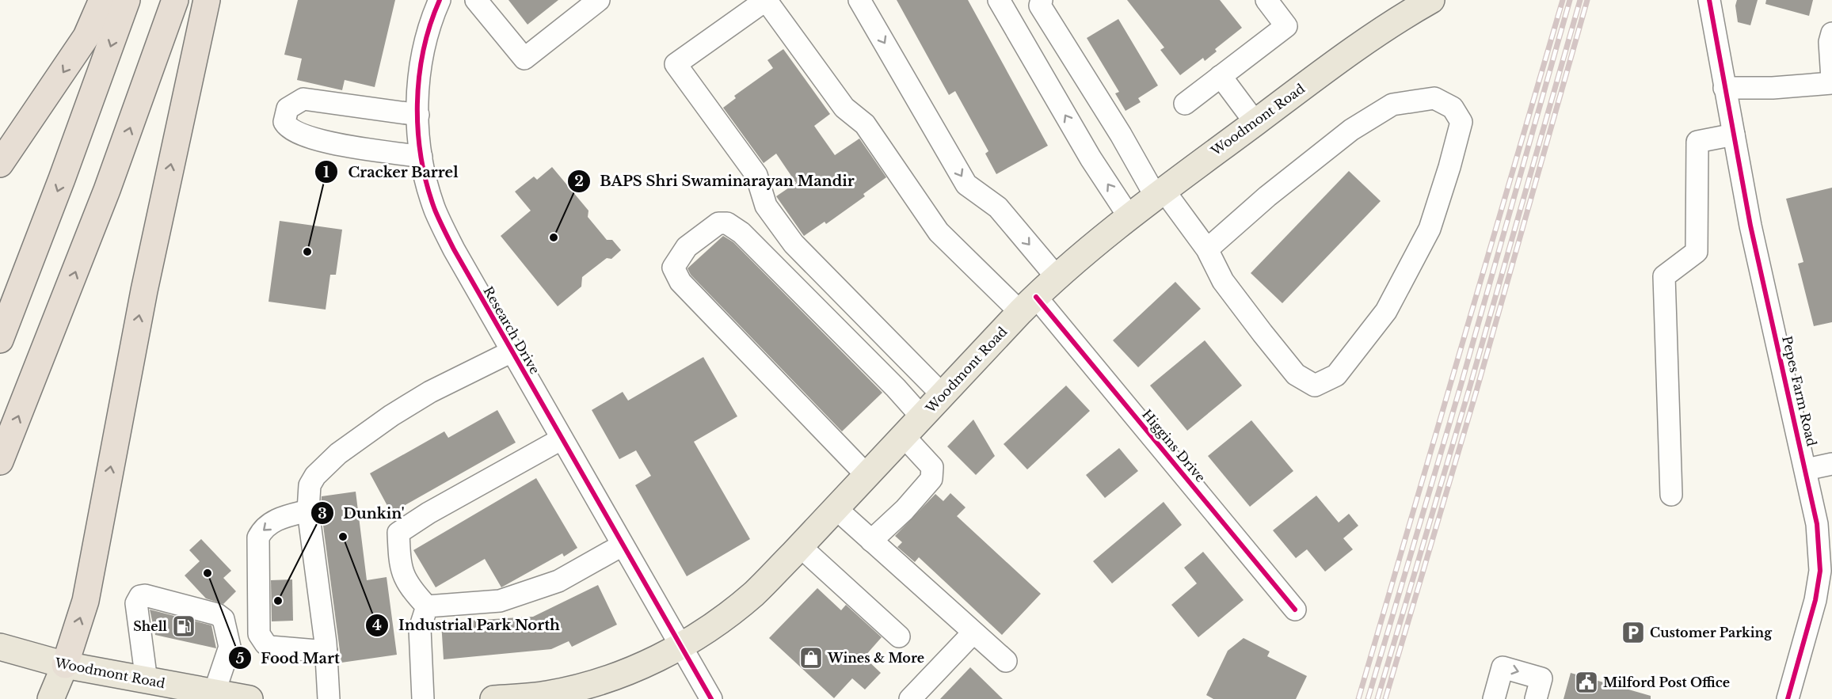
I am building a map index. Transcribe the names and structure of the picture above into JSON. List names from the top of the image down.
{
  "streets": {
    "main road": ["Woodmont Road"],
    "street": ["Research Drive", "Pepes Farm Road", "Higgins Drive"]
  },
  "crossings": [
    ["Woodmont Road", "Research Drive"],
    ["Woodmont Road", "Higgins Drive"]
  ],
  "places": {
    "other": [
      "BAPS Shri Swaminarayan Mandir",
      "Cracker Barrel",
      "Industrial Park North",
      "Food Mart",
      "Dunkin'"
    ],
    "fuel station": ["Shell"],
    "parking": ["Customer Parking"],
    "shop": ["Wines & More"],
    "public building": ["Milford Post Office"]
  }
}
